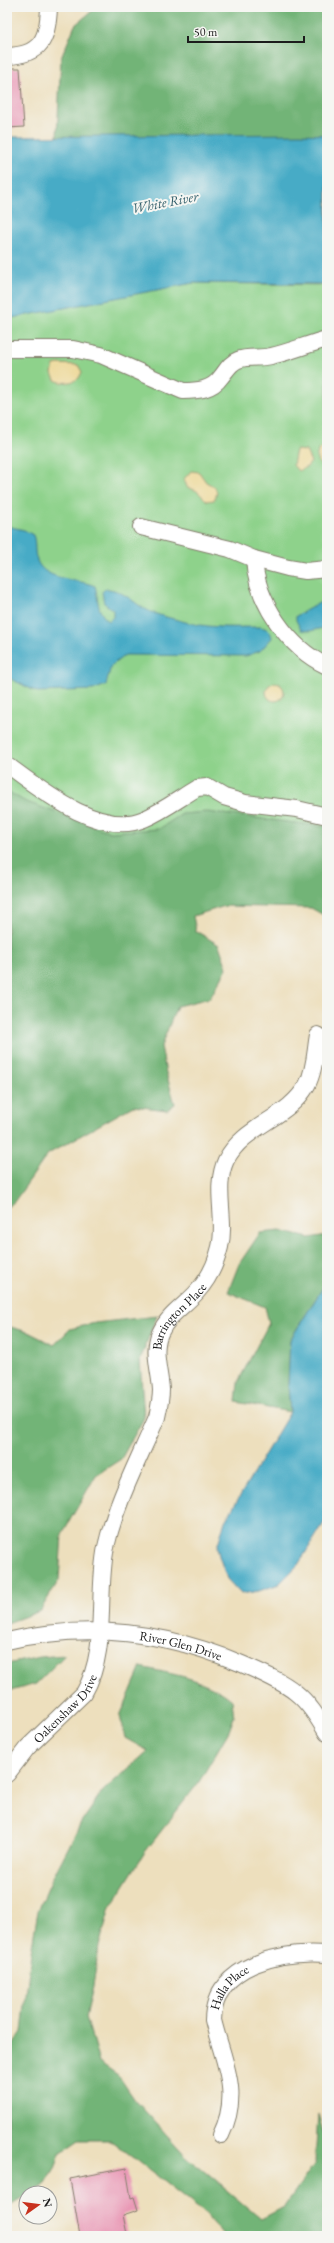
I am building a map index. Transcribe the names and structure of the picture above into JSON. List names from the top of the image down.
{
  "streets": {
    "street": [
      "Barrington Place",
      "River Glen Drive",
      "Oakenshaw Drive",
      "Halla Place"
    ]
  },
  "crossings": [
    ["Barrington Place", "River Glen Drive"],
    ["Barrington Place", "Oakenshaw Drive"],
    ["River Glen Drive", "Oakenshaw Drive"]
  ],
  "water": ["White River"],
  "scale_bar": "50 m",
  "north": "right"
}
